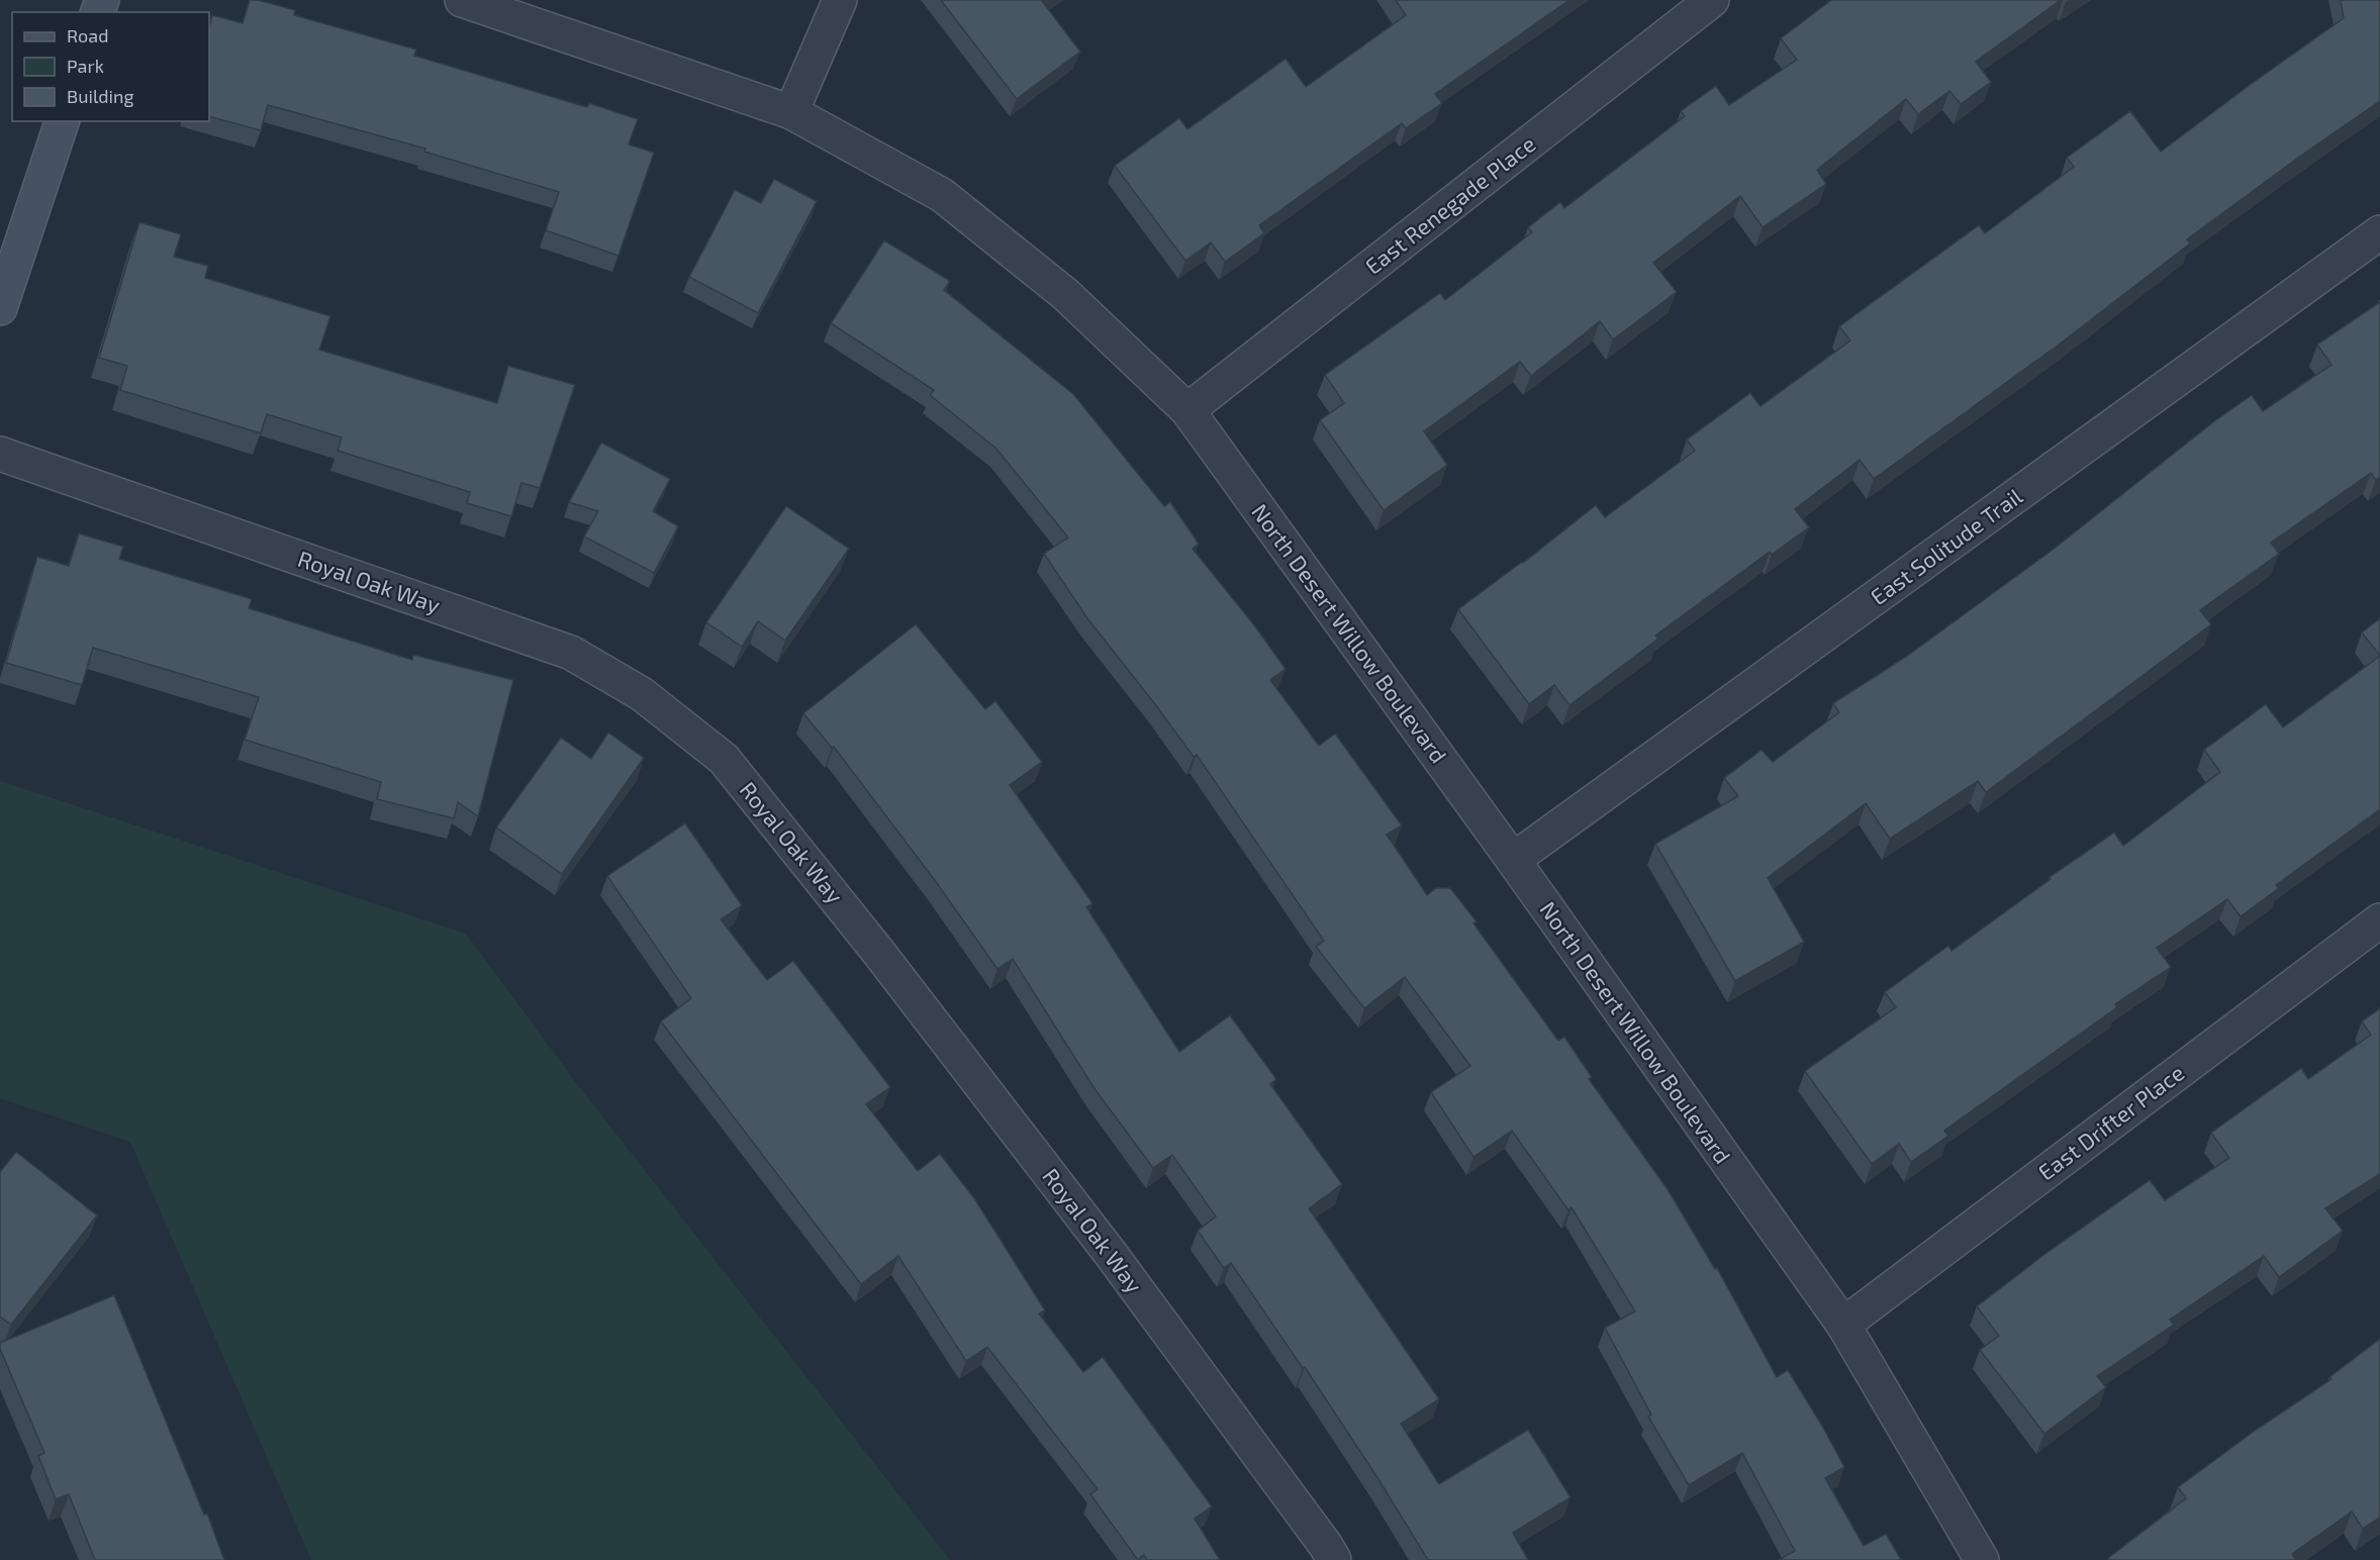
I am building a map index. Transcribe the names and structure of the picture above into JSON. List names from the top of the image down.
{
  "streets": {
    "street": [
      "East Renegade Place",
      "East Solitude Trail",
      "Royal Oak Way",
      "North Desert Willow Boulevard",
      "East Drifter Place"
    ]
  },
  "crossings": [
    ["East Renegade Place", "North Desert Willow Boulevard"],
    ["East Solitude Trail", "North Desert Willow Boulevard"],
    ["North Desert Willow Boulevard", "East Drifter Place"]
  ],
  "legend": ["Road", "Park", "Building"]
}
